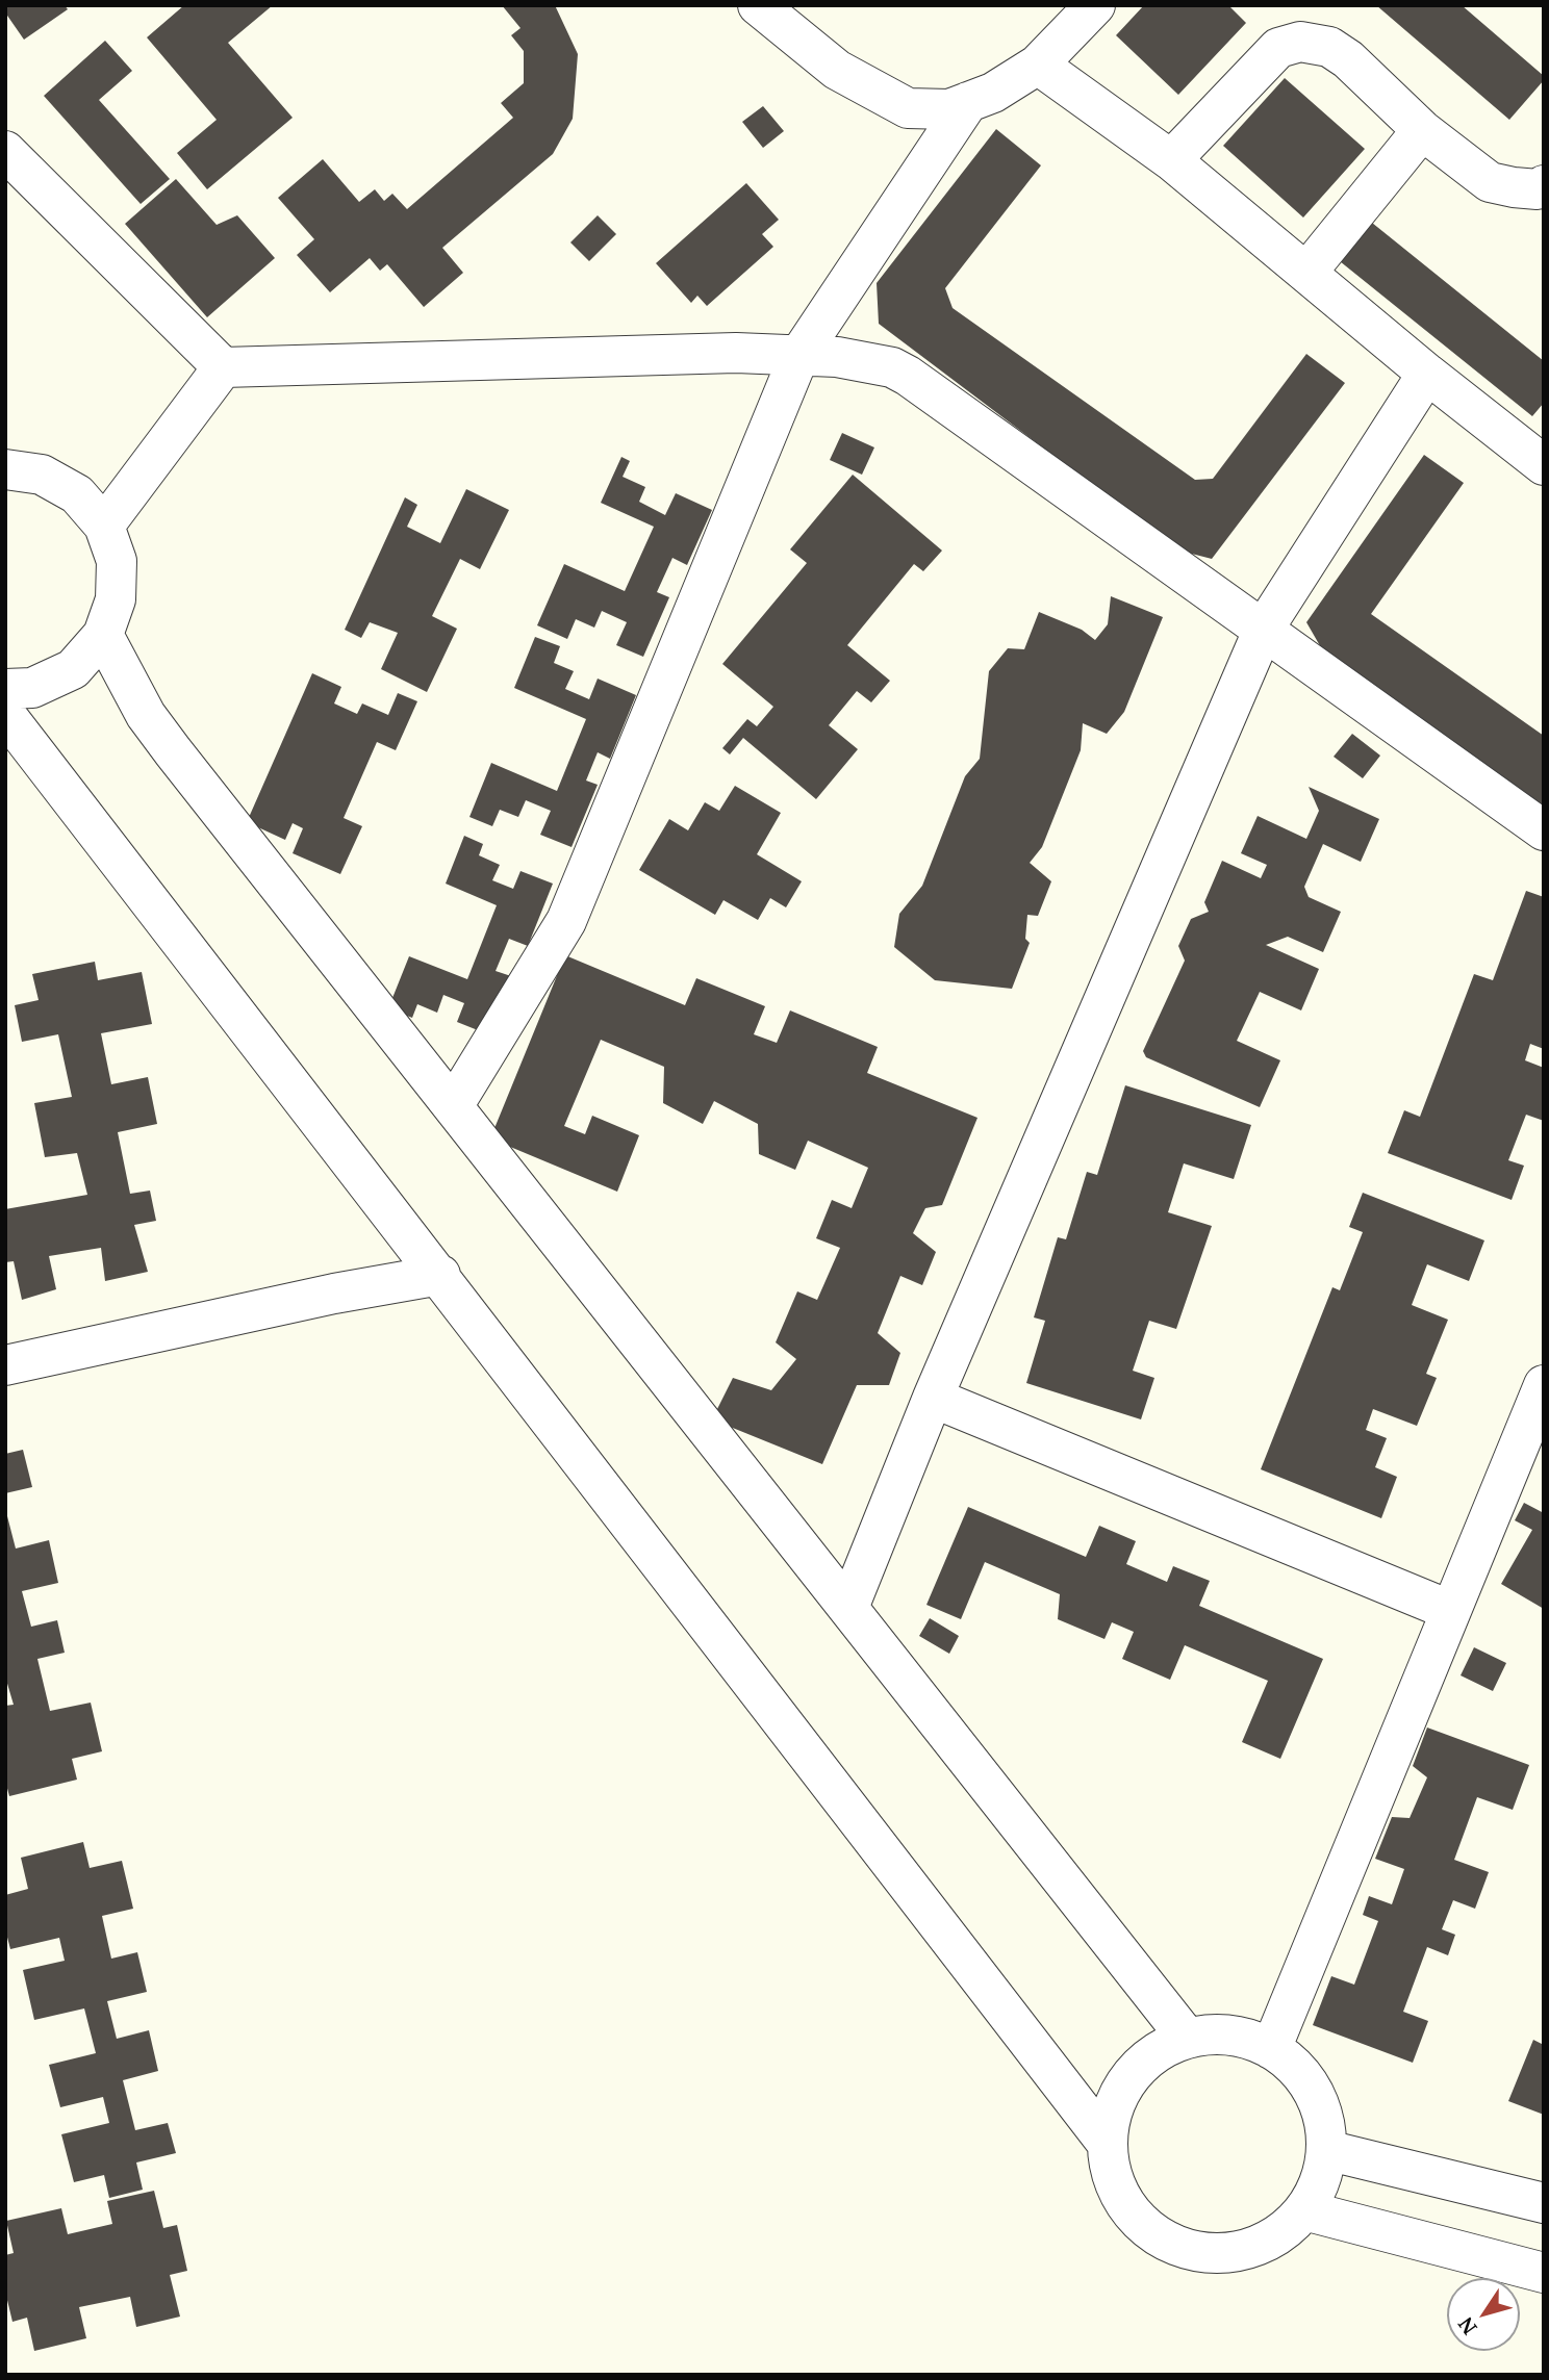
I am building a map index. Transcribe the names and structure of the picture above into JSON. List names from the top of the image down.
{
  "north": "bottom left"
}
